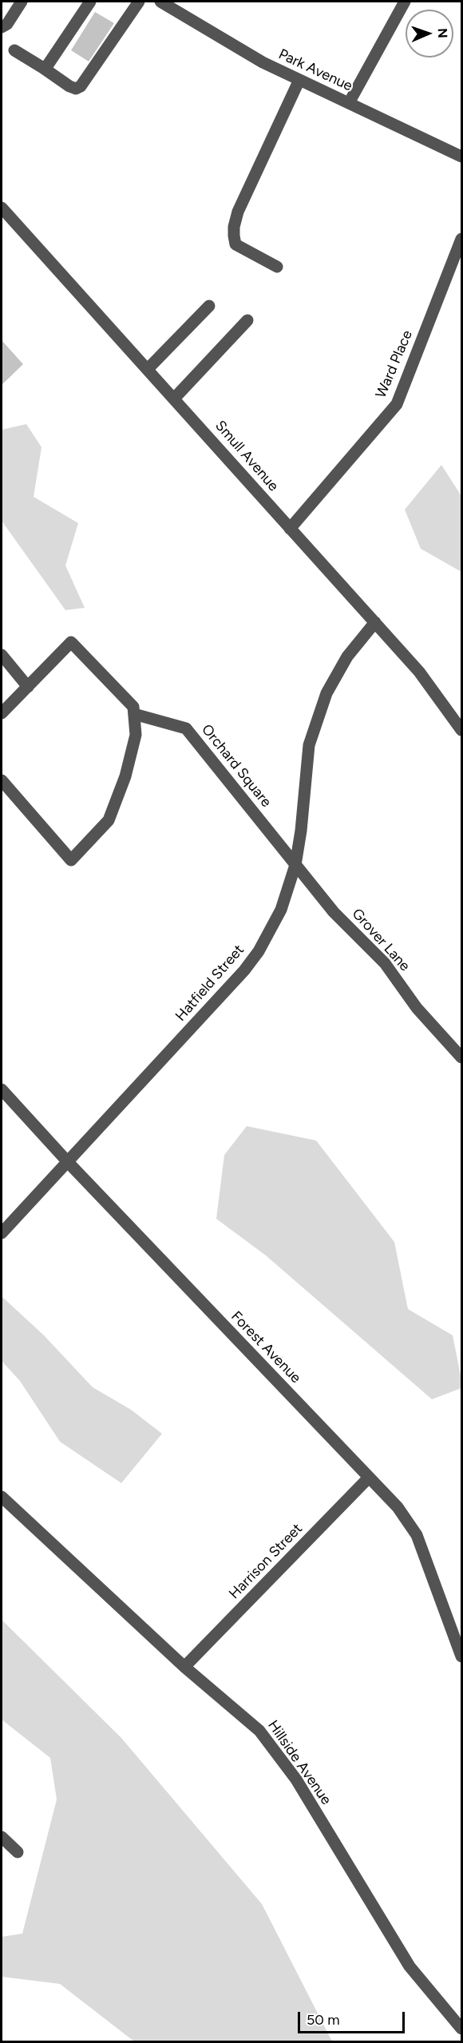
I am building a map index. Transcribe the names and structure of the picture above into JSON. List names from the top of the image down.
{
  "streets": {
    "street": [
      "Park Avenue",
      "Ward Place",
      "Smull Avenue",
      "Orchard Square",
      "Grover Lane",
      "Hatfield Street",
      "Forest Avenue",
      "Harrison Street",
      "Hillside Avenue"
    ]
  },
  "crossings": [
    ["Ward Place", "Smull Avenue"],
    ["Smull Avenue", "Hatfield Street"],
    ["Orchard Square", "Grover Lane"],
    ["Orchard Square", "Hatfield Street"],
    ["Grover Lane", "Hatfield Street"],
    ["Hatfield Street", "Forest Avenue"],
    ["Forest Avenue", "Harrison Street"],
    ["Harrison Street", "Hillside Avenue"]
  ],
  "scale_bar": "50 m",
  "north": "right"
}
